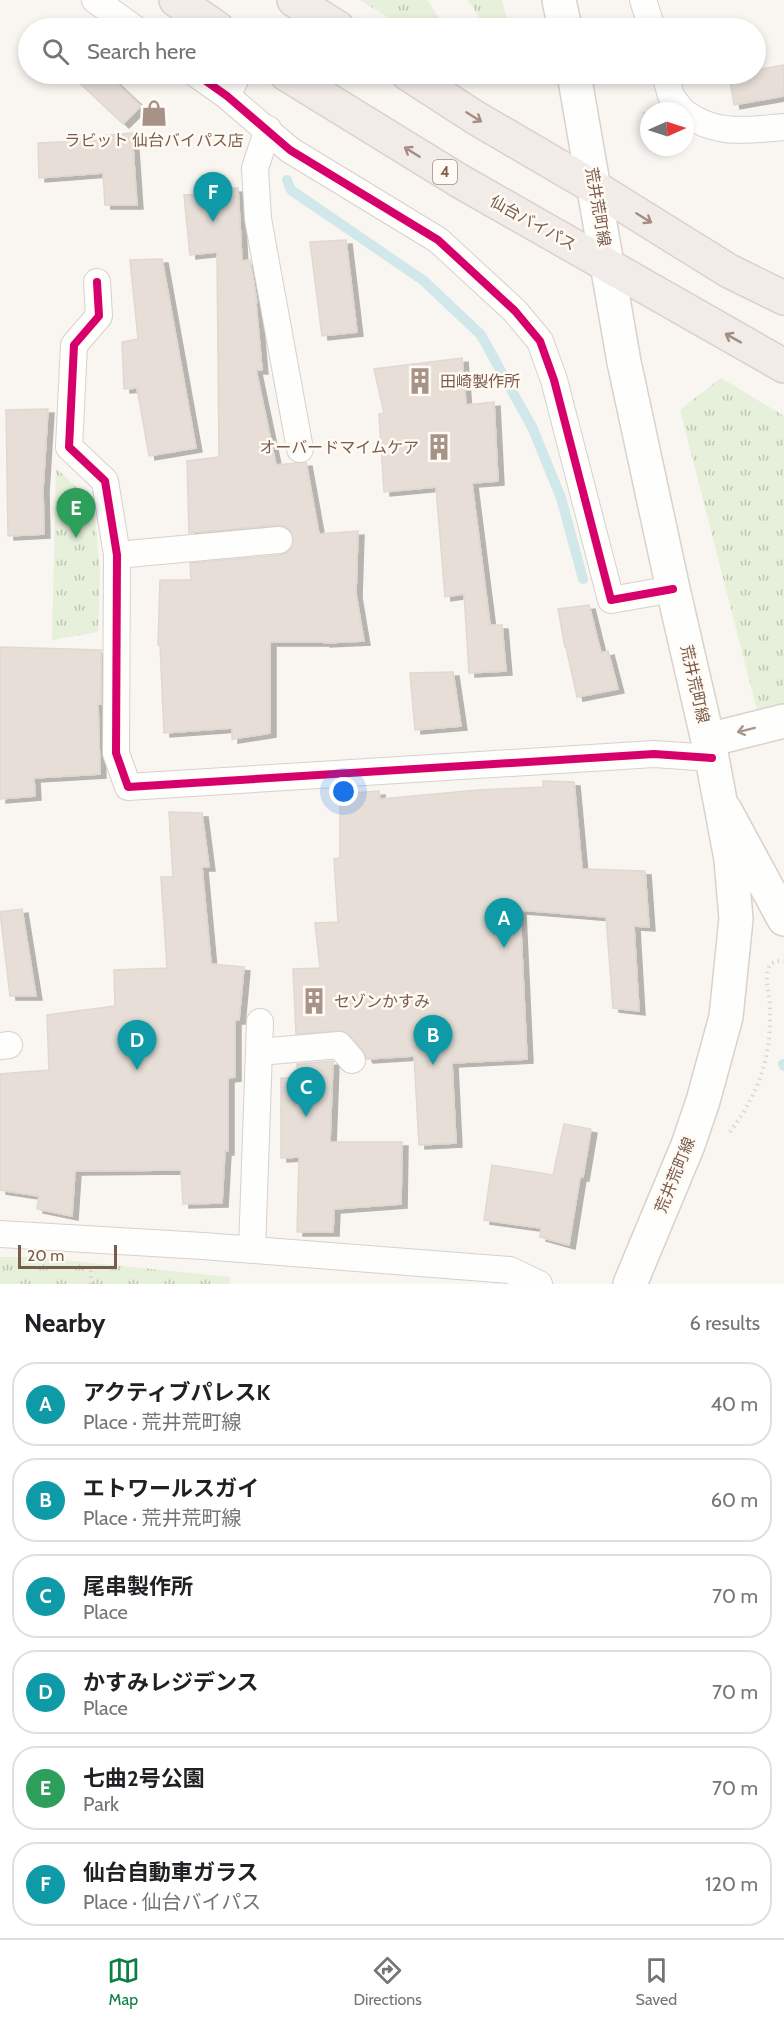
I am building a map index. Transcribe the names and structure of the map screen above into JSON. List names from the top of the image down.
{
  "streets": {
    "highway": ["4", "仙台バイパス"],
    "main road": ["荒井荒町線"]
  },
  "crossings": [
    ["荒井荒町線", "仙台バイパス"]
  ],
  "places": {
    "shop": ["ラビット 仙台バイパス店"],
    "building": ["田崎製作所", "オーバードマイムケア", "セゾンかすみ"]
  },
  "scale_bar": "20 m",
  "north": "right",
  "page": {
    "search": "Search here",
    "pins": [
      "F",
      "E",
      "A",
      "B",
      "D",
      "C"
    ],
    "scale": "20 m",
    "heading": ["Nearby", "6 results"],
    "list": [
      {
        "mark": "A",
        "name": "アクティブパレスK",
        "note": "Place · 荒井荒町線",
        "value": "40 m"
      },
      {
        "mark": "B",
        "name": "エトワールスガイ",
        "note": "Place · 荒井荒町線",
        "value": "60 m"
      },
      {
        "mark": "C",
        "name": "尾串製作所",
        "note": "Place",
        "value": "70 m"
      },
      {
        "mark": "D",
        "name": "かすみレジデンス",
        "note": "Place",
        "value": "70 m"
      },
      {
        "mark": "E",
        "name": "七曲2号公園",
        "note": "Park",
        "value": "70 m"
      },
      {
        "mark": "F",
        "name": "仙台自動車ガラス",
        "note": "Place · 仙台バイパス",
        "value": "120 m"
      }
    ],
    "nav": ["Map", "Directions", "Saved"]
  }
}
